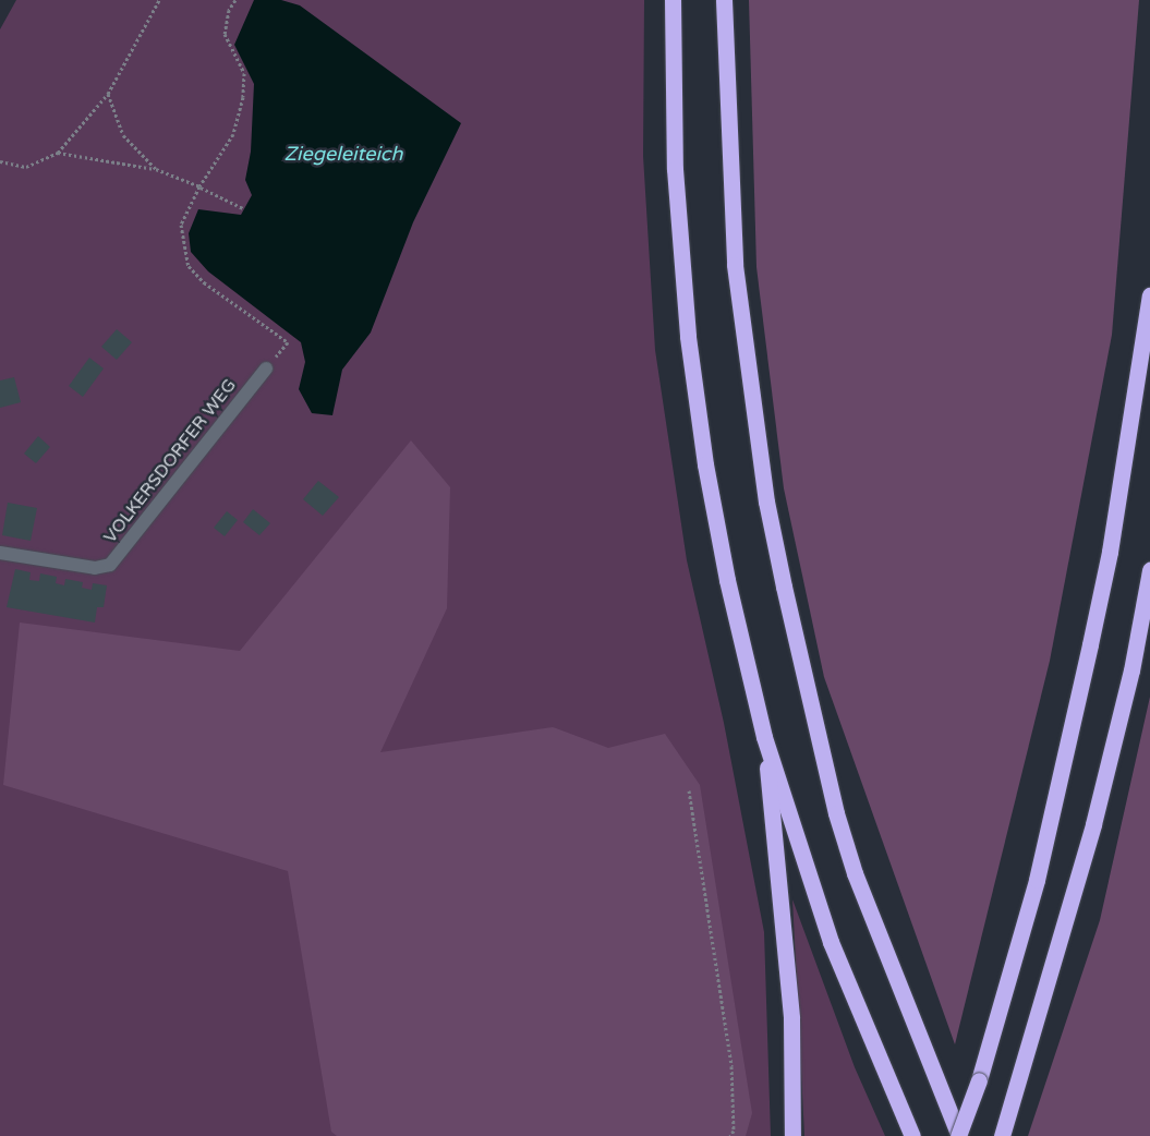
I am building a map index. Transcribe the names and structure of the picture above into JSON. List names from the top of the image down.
{
  "streets": {
    "lane": ["VOLKERSDORFER WEG"]
  },
  "water": ["Ziegeleiteich"]
}
